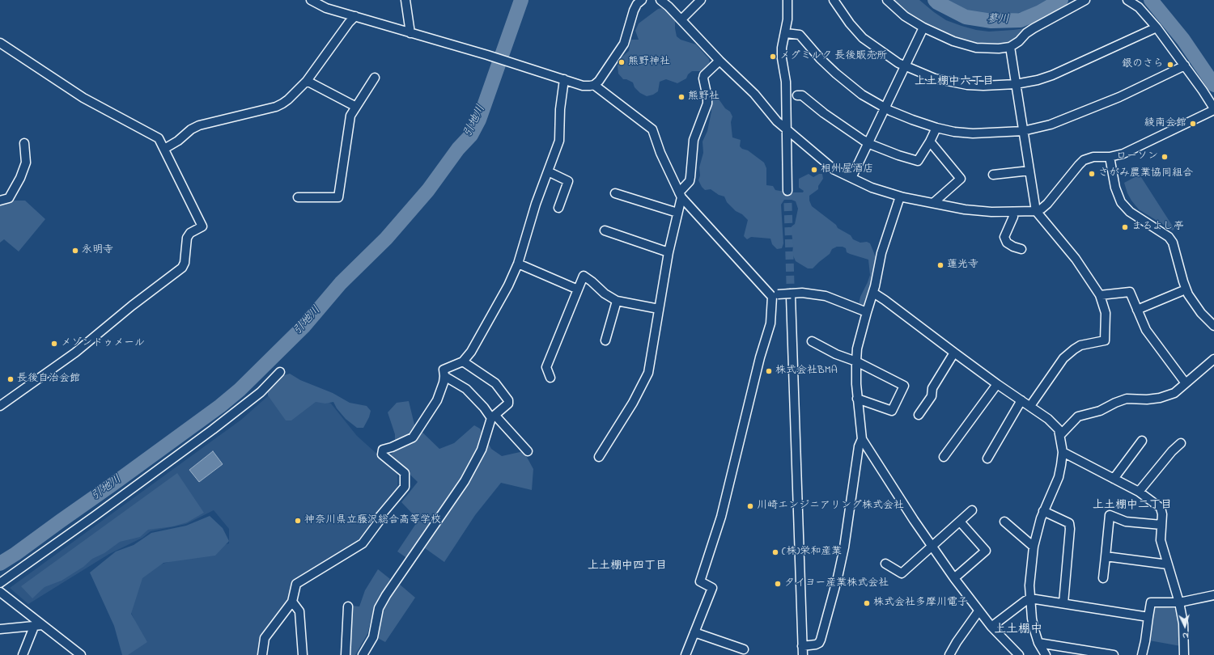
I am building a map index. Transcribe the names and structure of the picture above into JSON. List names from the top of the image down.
{
  "districts": [
    "上土棚中六丁目",
    "上土棚中二丁目",
    "上土棚中四丁目",
    "上土棚中"
  ],
  "water": ["蓼川", "引地川"],
  "places": [
    "メグミルク 長後販売所",
    "熊野神社",
    "銀のさら",
    "熊野社",
    "綾南会館",
    "ローソン",
    "相州屋酒店",
    "さがみ農業協同組合",
    "まるよし亭",
    "永明寺",
    "蓮光寺",
    "メゾンドゥメール",
    "株式会社BMA",
    "長後自治会館",
    "川崎エンジニアリング株式会社",
    "神奈川県立藤沢総合高等学校",
    "(株)栄和産業",
    "タイヨー産業株式会社",
    "株式会社多摩川電子"
  ],
  "north": "bottom"
}
